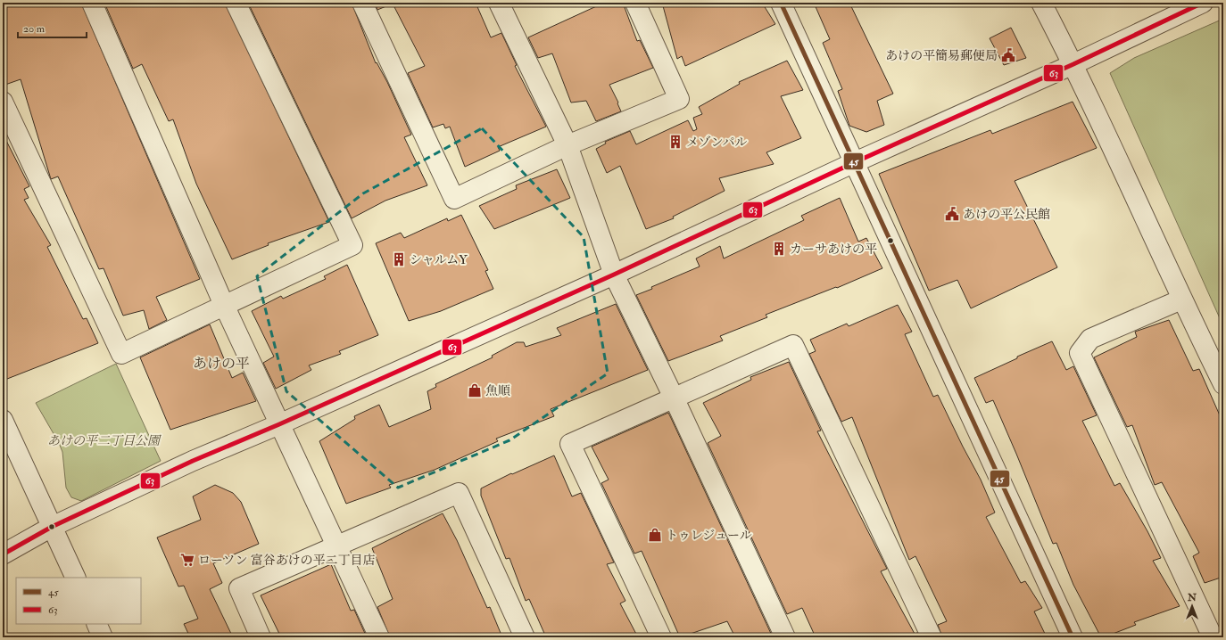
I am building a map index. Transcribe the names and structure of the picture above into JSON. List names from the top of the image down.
{
  "districts": ["あけの平"],
  "parks": ["あけの平二丁目公園"],
  "places": {
    "public building": ["あけの平簡易郵便局", "あけの平公民館"],
    "building": ["メゾンパル", "カーサあけの平", "シャルムY"],
    "shop": ["魚順", "トゥレジュール"],
    "supermarket": ["ローソン 富谷あけの平二丁目店"]
  },
  "lines": ["transit line 45", "transit line 63"],
  "legend": ["45", "63"],
  "scale_bar": "20 m",
  "north": "top"
}
